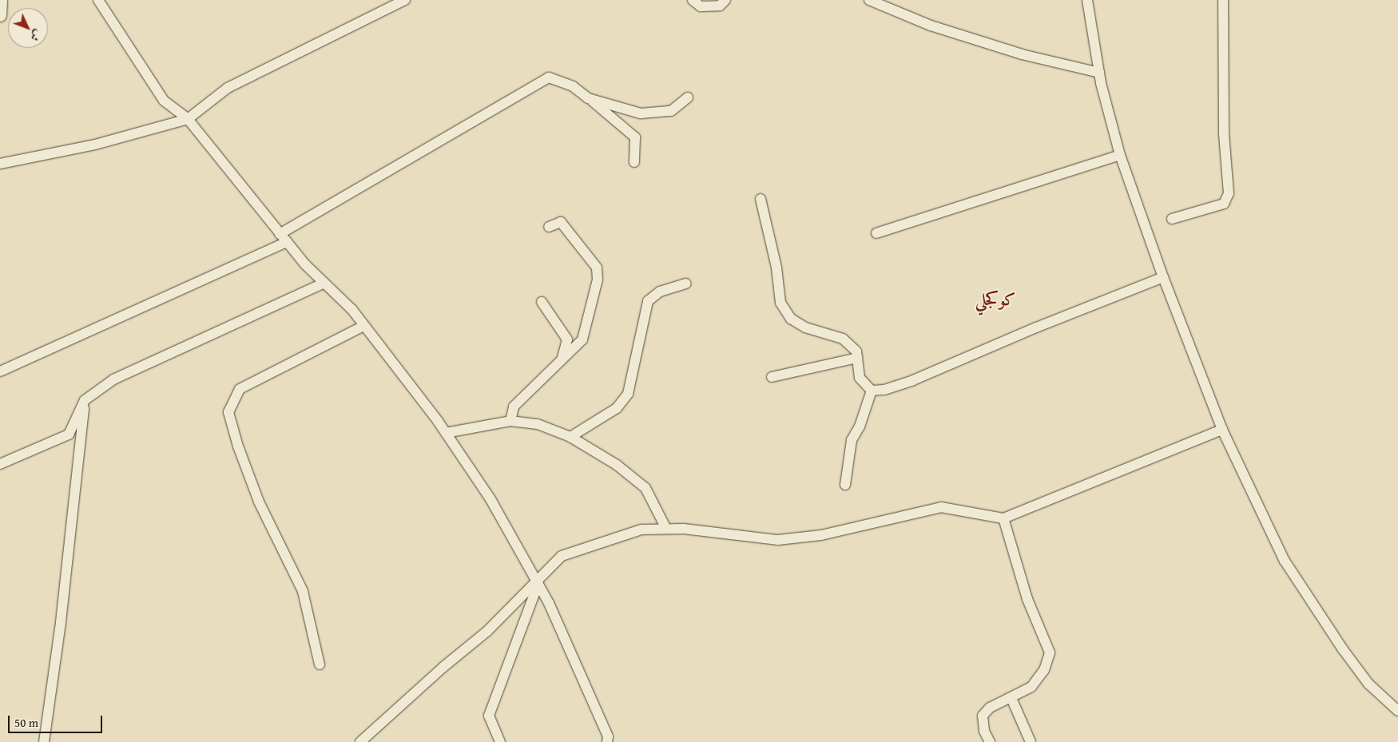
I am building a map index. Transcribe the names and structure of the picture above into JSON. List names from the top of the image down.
{
  "districts": ["كوكجلي"],
  "scale_bar": "50 m",
  "north": "bottom right"
}
